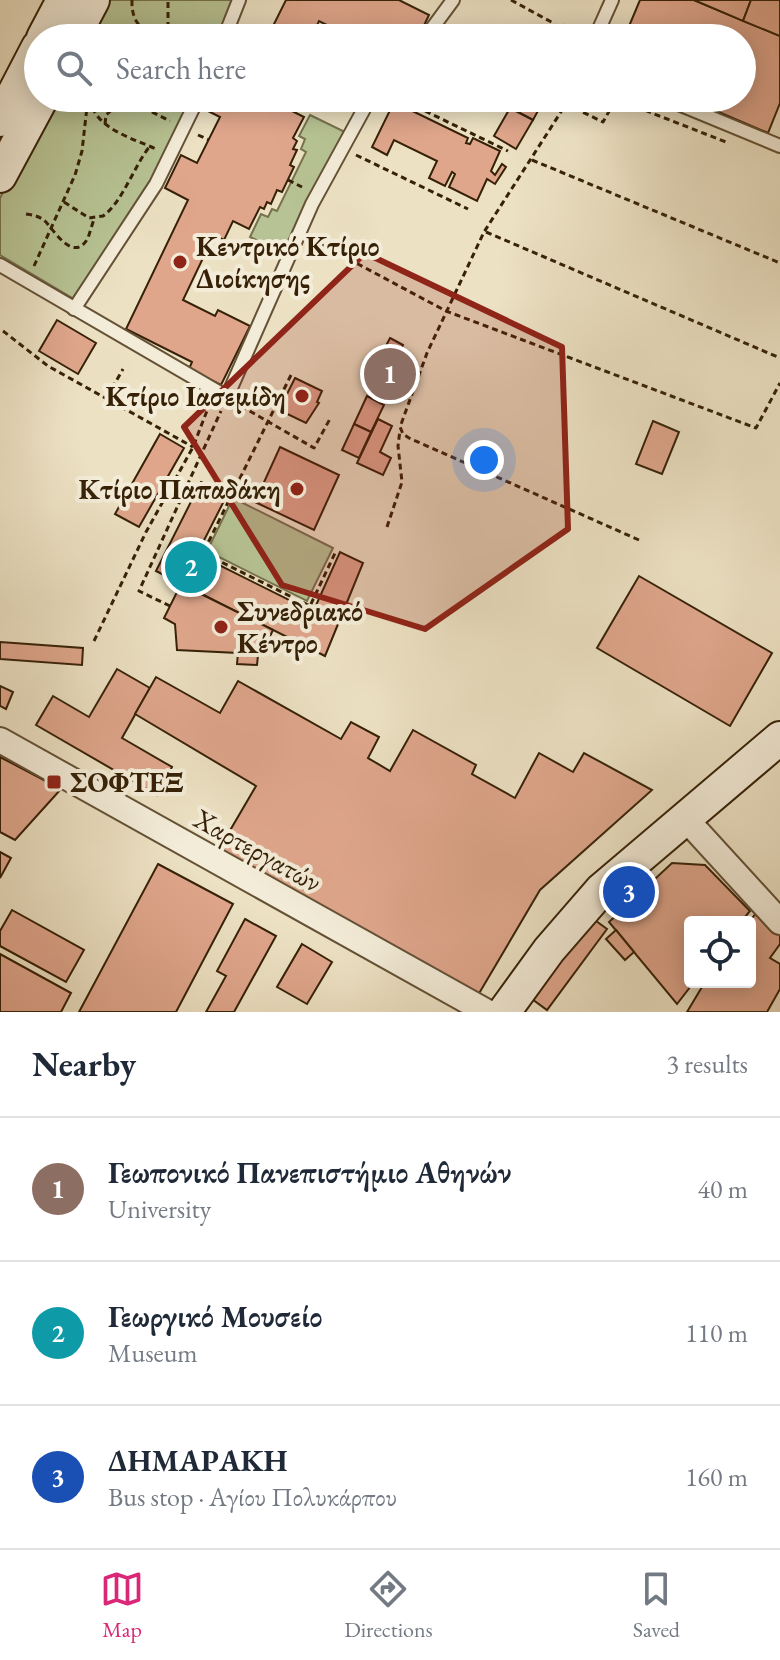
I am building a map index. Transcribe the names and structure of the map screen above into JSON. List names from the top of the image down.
{
  "streets": {
    "street": ["Χαρτεργατών"]
  },
  "places": {
    "other": [
      "Κεντρικό Κτίριο Διοίκησης",
      "Κτίριο Ιασεμίδη",
      "Κτίριο Παπαδάκη",
      "Συνεδριακό Κέντρο"
    ],
    "transit": ["ΣΟΦΤΕΞ"]
  },
  "page": {
    "search": "Search here",
    "pins": ["1", "2", "3"],
    "heading": ["Nearby", "3 results"],
    "list": [
      {
        "mark": "1",
        "name": "Γεωπονικό Πανεπιστήμιο Αθηνών",
        "note": "University",
        "value": "40 m"
      },
      {
        "mark": "2",
        "name": "Γεωργικό Μουσείο",
        "note": "Museum",
        "value": "110 m"
      },
      {
        "mark": "3",
        "name": "ΔΗΜΑΡΑΚΗ",
        "note": "Bus stop · Αγίου Πολυκάρπου",
        "value": "160 m"
      }
    ],
    "nav": ["Map", "Directions", "Saved"]
  }
}
